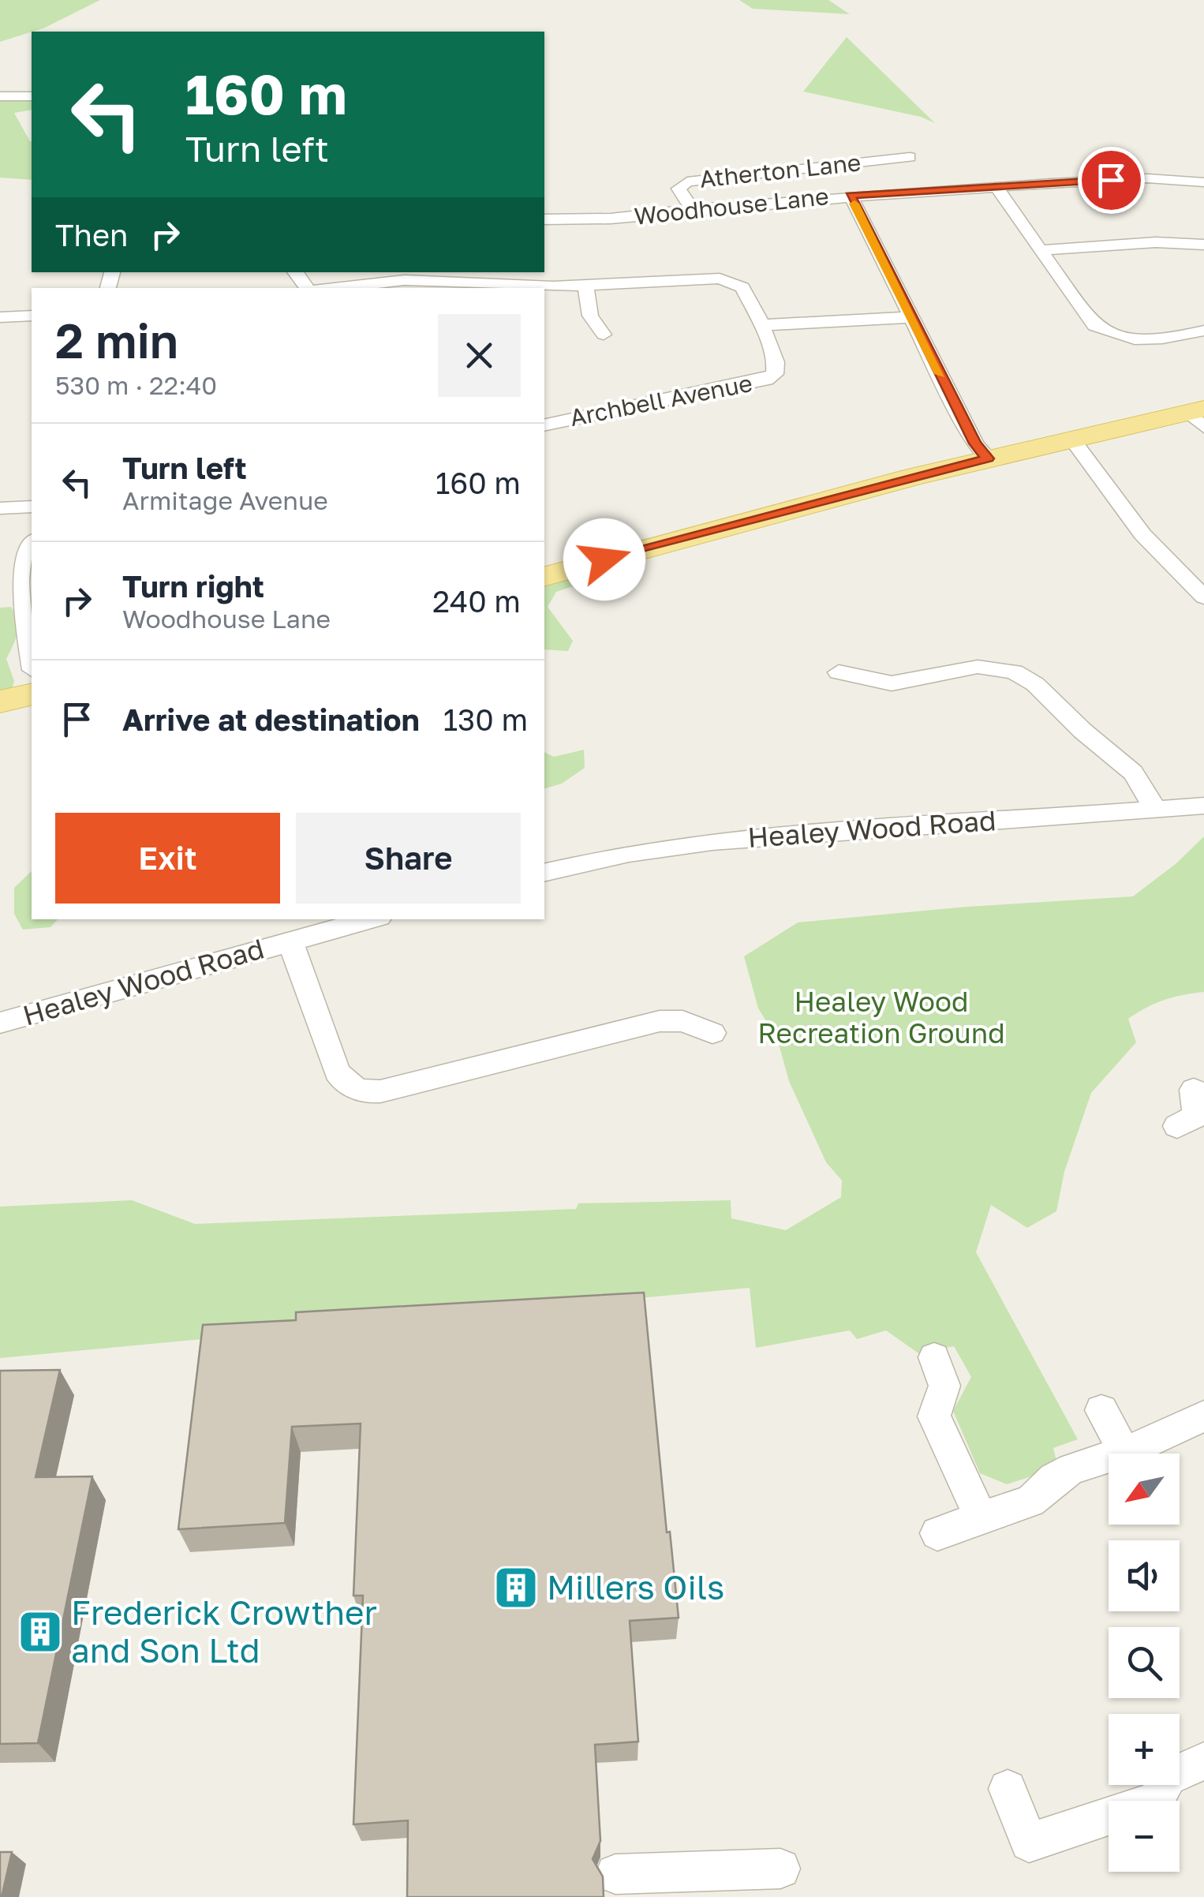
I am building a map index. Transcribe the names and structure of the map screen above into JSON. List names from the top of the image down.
{
  "streets": {
    "street": [
      "Atherton Lane",
      "Woodhouse Lane",
      "Archbell Avenue",
      "Healey Wood Road"
    ]
  },
  "crossings": [
    ["Atherton Lane", "Woodhouse Lane"]
  ],
  "parks": ["Healey Wood Recreation Ground"],
  "places": {
    "building": ["Millers Oils", "Frederick Crowther and Son Ltd"]
  },
  "north": "bottom left",
  "page": {
    "turn": ["160 m", "Turn left"],
    "then": "Then",
    "heading": ["2 min", "530 m · 22:40"],
    "list": [
      {
        "name": "Turn left",
        "note": "Armitage Avenue",
        "value": "160 m"
      },
      {
        "name": "Turn right",
        "note": "Woodhouse Lane",
        "value": "240 m"
      },
      {
        "name": "Arrive at destination",
        "value": "130 m"
      }
    ],
    "buttons": ["Exit", "Share"],
    "map_buttons": ["+", "−"]
  }
}
